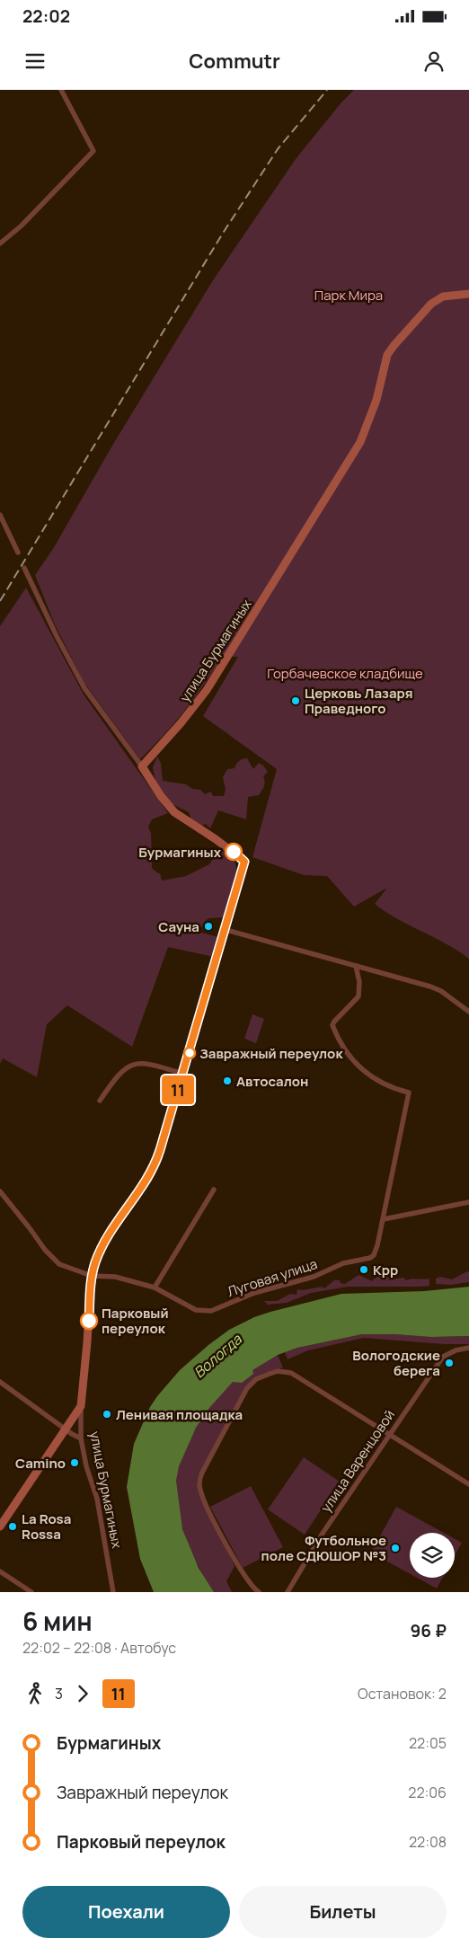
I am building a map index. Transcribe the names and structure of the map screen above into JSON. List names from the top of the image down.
{
  "streets": {
    "street": ["улица Бурмагиных", "Луговая улица", "улица Варенцовой"]
  },
  "water": ["Вологда"],
  "parks": ["Парк Мира", "Горбачевское кладбище"],
  "places": [
    "Церковь Лазаря Праведного",
    "Бурмагиных",
    "Сауна",
    "Завражный переулок",
    "Автосалон",
    "Kpp",
    "Парковый переулок",
    "Вологодские берега",
    "Ленивая площадка",
    "Camino",
    "La Rosa Rossa",
    "Футбольное поле СДЮШОР №3"
  ],
  "lines": ["bus line 11"],
  "page": {
    "status": "22:02",
    "header": "Commutr",
    "on_map": "11",
    "heading": ["6 мин", "22:02 – 22:08 · Автобус", "96 ₽"],
    "legs": ["3", "11", "Остановок: 2"],
    "list": [
      {
        "name": "Бурмагиных",
        "value": "22:05"
      },
      {
        "name": "Завражный переулок",
        "value": "22:06"
      },
      {
        "name": "Парковый переулок",
        "value": "22:08"
      }
    ],
    "buttons": ["Поехали", "Билеты"]
  }
}
